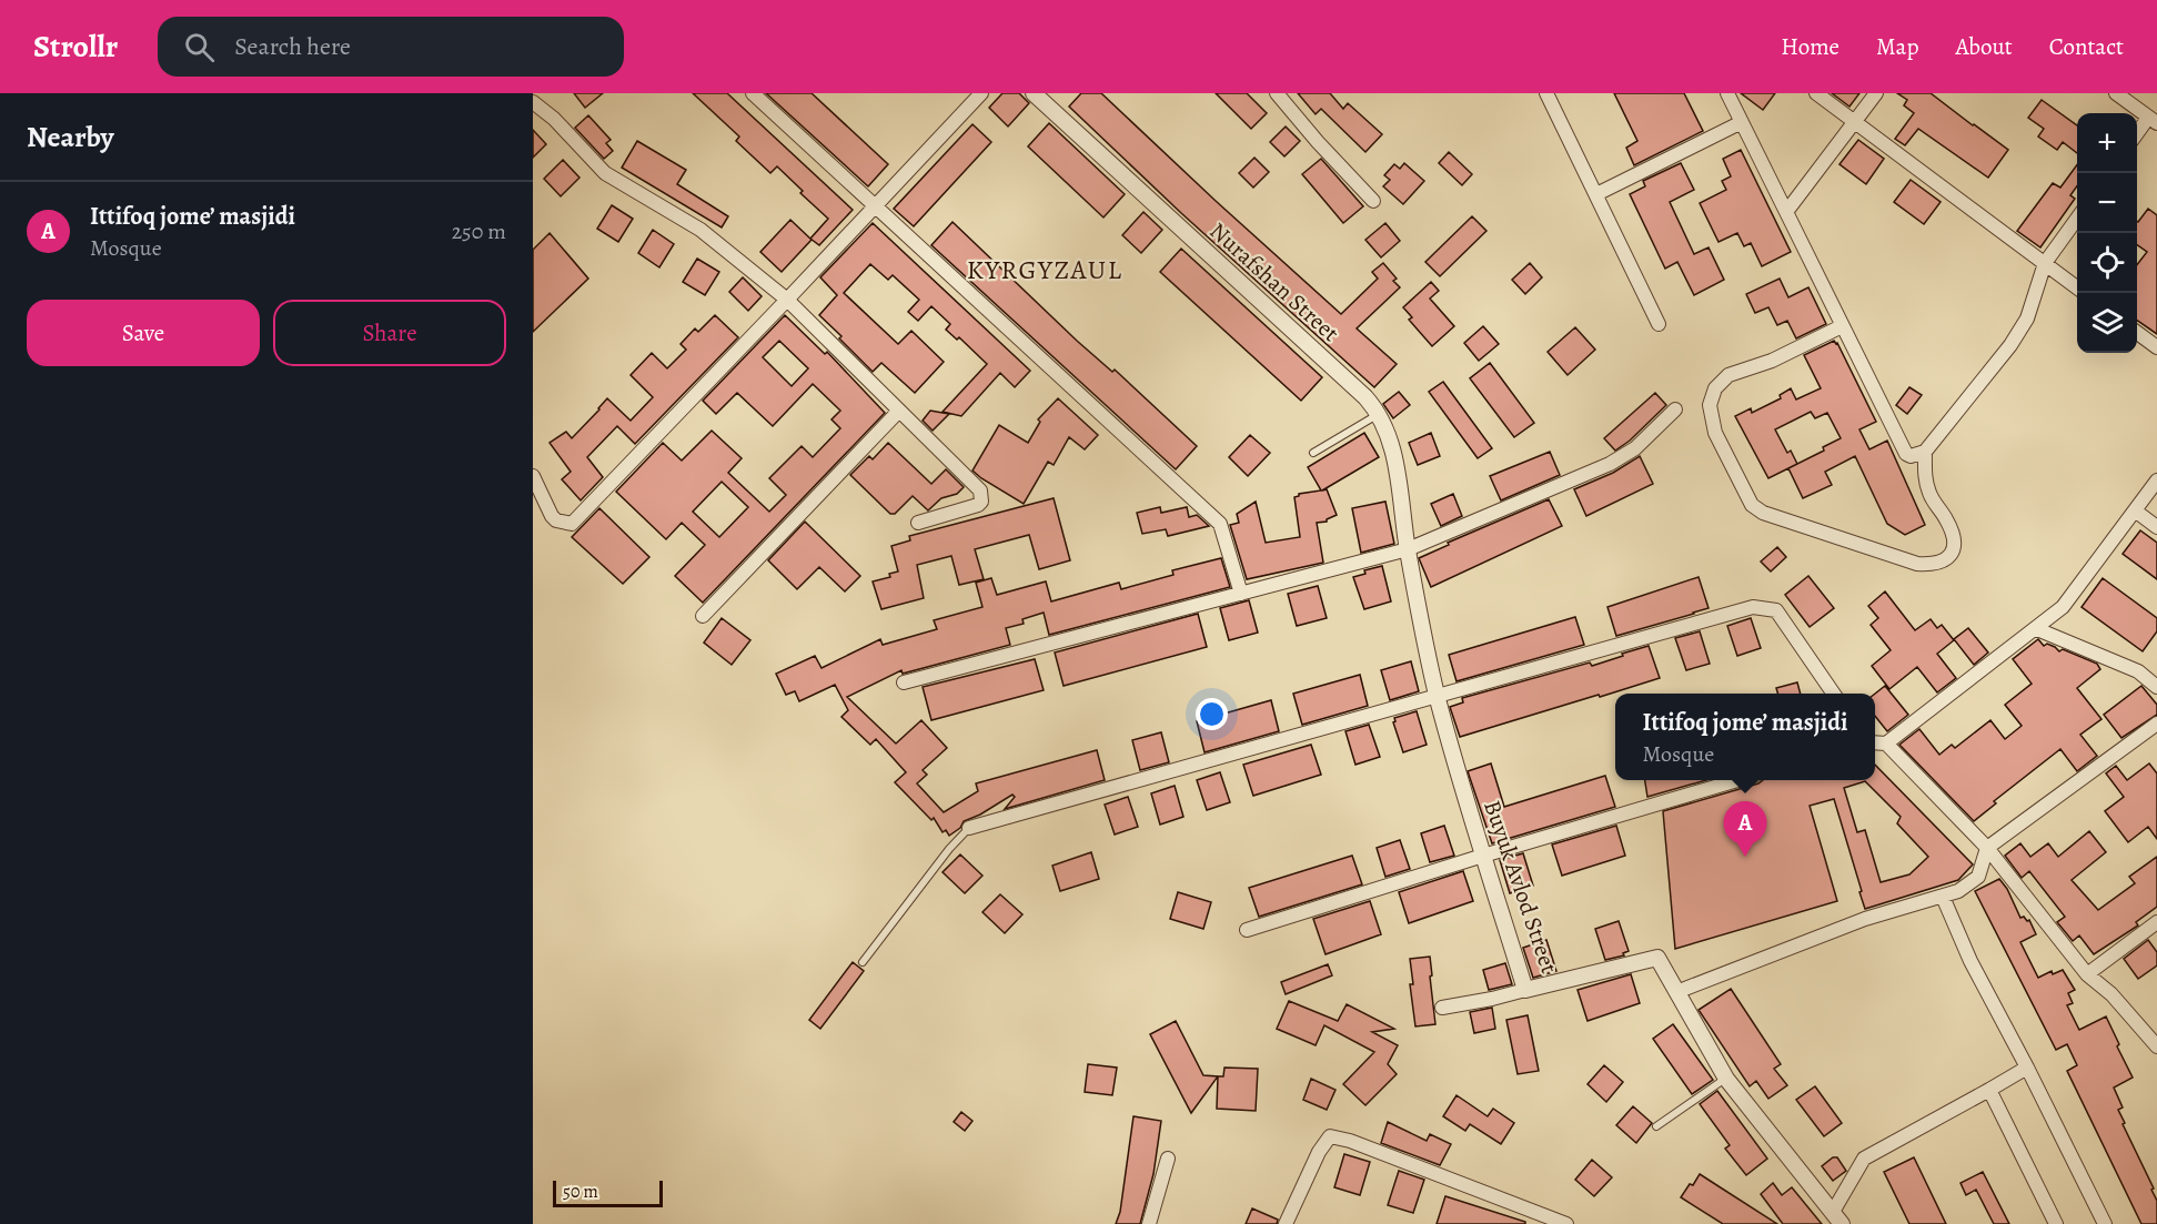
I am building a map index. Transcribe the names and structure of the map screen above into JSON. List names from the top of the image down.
{
  "streets": {
    "street": ["Nurafshan Street", "Buyuk Avlod Street"]
  },
  "crossings": [
    ["Nurafshan Street", "Buyuk Avlod Street"]
  ],
  "districts": ["KYRGYZAUL"],
  "scale_bar": "50 m",
  "page": {
    "header": "Strollr",
    "search": "Search here",
    "nav": [
      "Home",
      "Map",
      "About",
      "Contact"
    ],
    "heading": "Nearby",
    "map_buttons": ["+", "−"],
    "list": [
      {
        "mark": "A",
        "name": "Ittifoq jome’ masjidi",
        "note": "Mosque",
        "value": "250 m"
      }
    ],
    "buttons": ["Save", "Share"],
    "popup": ["Ittifoq jome’ masjidi", "Mosque"],
    "pins": "A",
    "scale": "50 m"
  }
}
